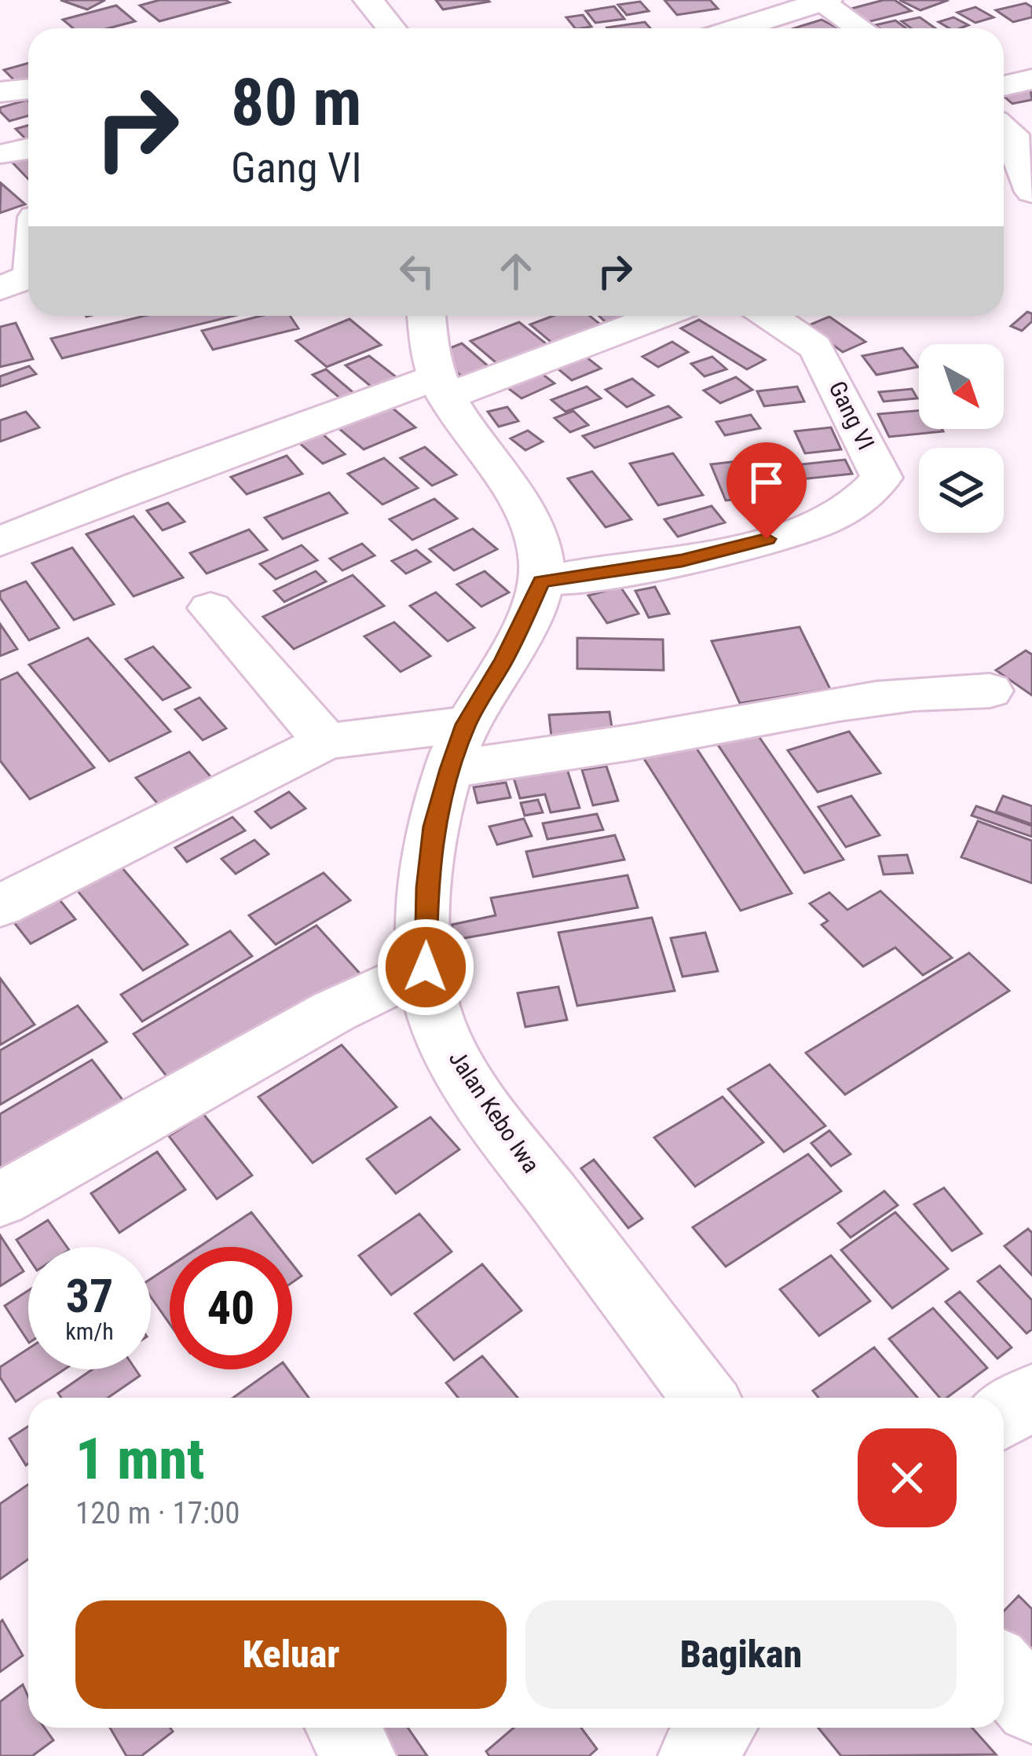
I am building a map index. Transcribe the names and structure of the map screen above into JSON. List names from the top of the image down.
{
  "streets": {
    "street": ["Gang VI", "Jalan Kebo Iwa"]
  },
  "crossings": [
    ["Gang VI", "Jalan Kebo Iwa"]
  ],
  "north": "bottom right",
  "page": {
    "turn": ["80 m", "Gang VI"],
    "speed": "37 km/h",
    "limit": "40",
    "heading": ["1 mnt", "120 m · 17:00"],
    "buttons": ["Keluar", "Bagikan"]
  }
}
